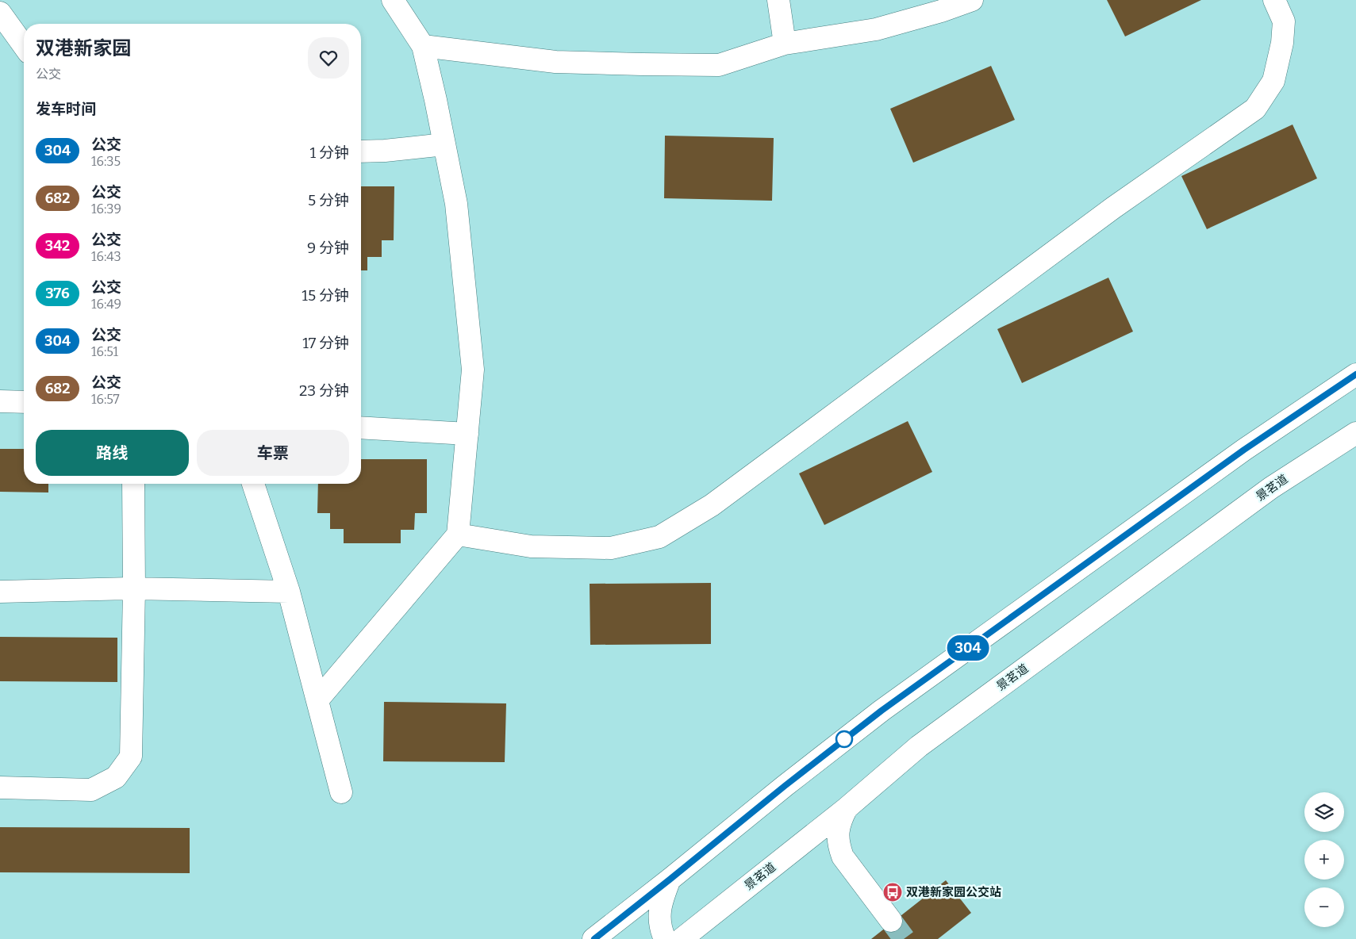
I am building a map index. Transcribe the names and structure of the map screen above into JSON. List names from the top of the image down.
{
  "streets": {
    "street": ["景茗道"]
  },
  "places": {
    "bus stop": ["双港新家园公交站"]
  },
  "lines": ["bus line 304"],
  "page": {
    "on_map": "304",
    "heading": [
      ["双港新家园", "公交"],
      "发车时间"
    ],
    "list": [
      {
        "mark": "304",
        "name": "公交",
        "note": "16:35",
        "value": "1 分钟"
      },
      {
        "mark": "682",
        "name": "公交",
        "note": "16:39",
        "value": "5 分钟"
      },
      {
        "mark": "342",
        "name": "公交",
        "note": "16:43",
        "value": "9 分钟"
      },
      {
        "mark": "376",
        "name": "公交",
        "note": "16:49",
        "value": "15 分钟"
      },
      {
        "mark": "304",
        "name": "公交",
        "note": "16:51",
        "value": "17 分钟"
      },
      {
        "mark": "682",
        "name": "公交",
        "note": "16:57",
        "value": "23 分钟"
      }
    ],
    "buttons": ["路线", "车票"],
    "map_buttons": ["+", "−"]
  }
}
